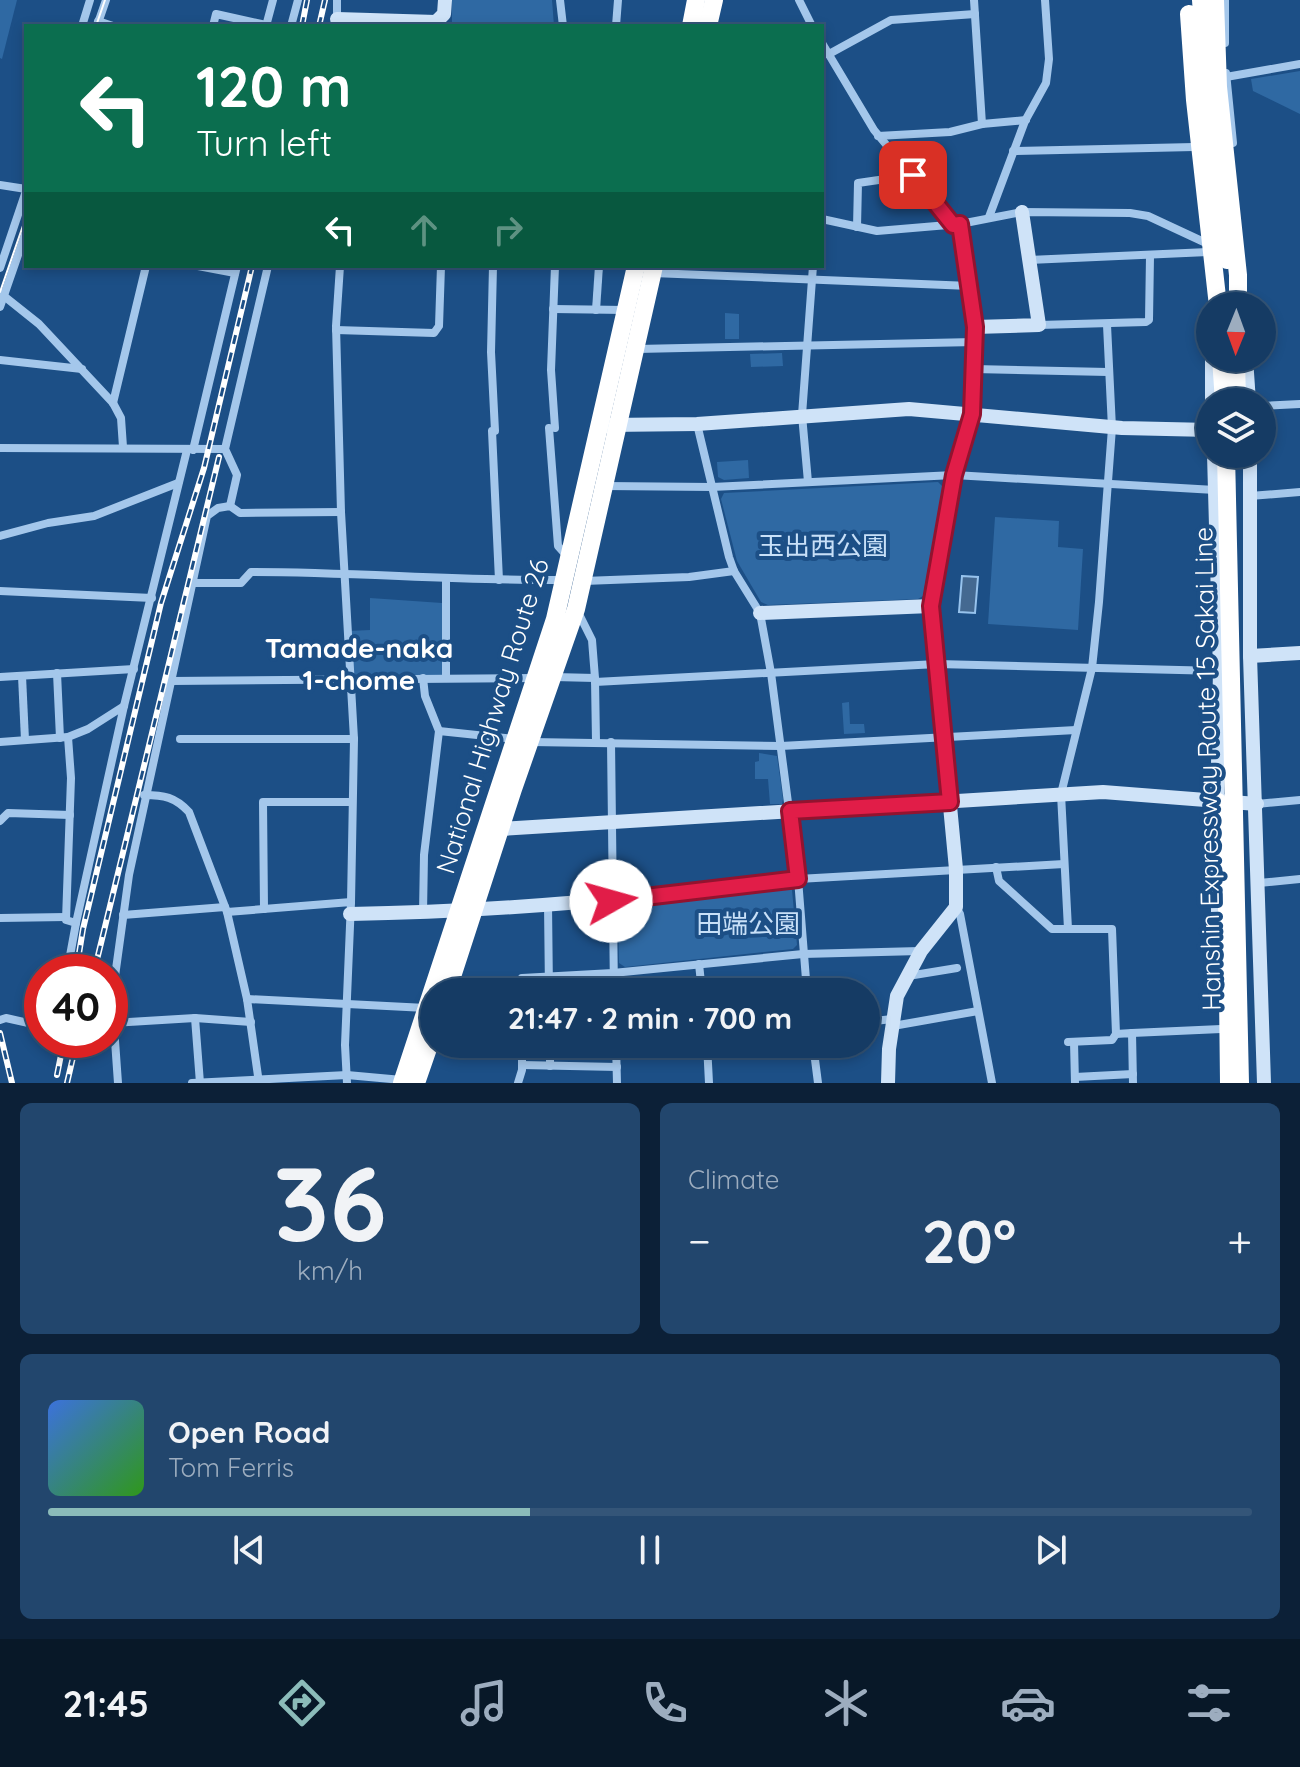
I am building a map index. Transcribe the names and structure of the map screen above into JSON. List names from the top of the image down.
{
  "streets": {
    "highway": ["National Highway Route 26", "Hanshin Expressway Route 15 Sakai Line"]
  },
  "districts": ["Tamade-naka 1-chome"],
  "parks": ["玉出西公園", "田端公園"],
  "north": "bottom",
  "page": {
    "turn": ["120 m", "Turn left"],
    "limit": "40",
    "trip": "21:47 · 2 min · 700 m",
    "tile": [
      ["36", "km/h"],
      "Climate"
    ],
    "heat": ["−", "20°", "+"],
    "song": ["Open Road", "Tom Ferris"],
    "tabs": "21:45"
  }
}
